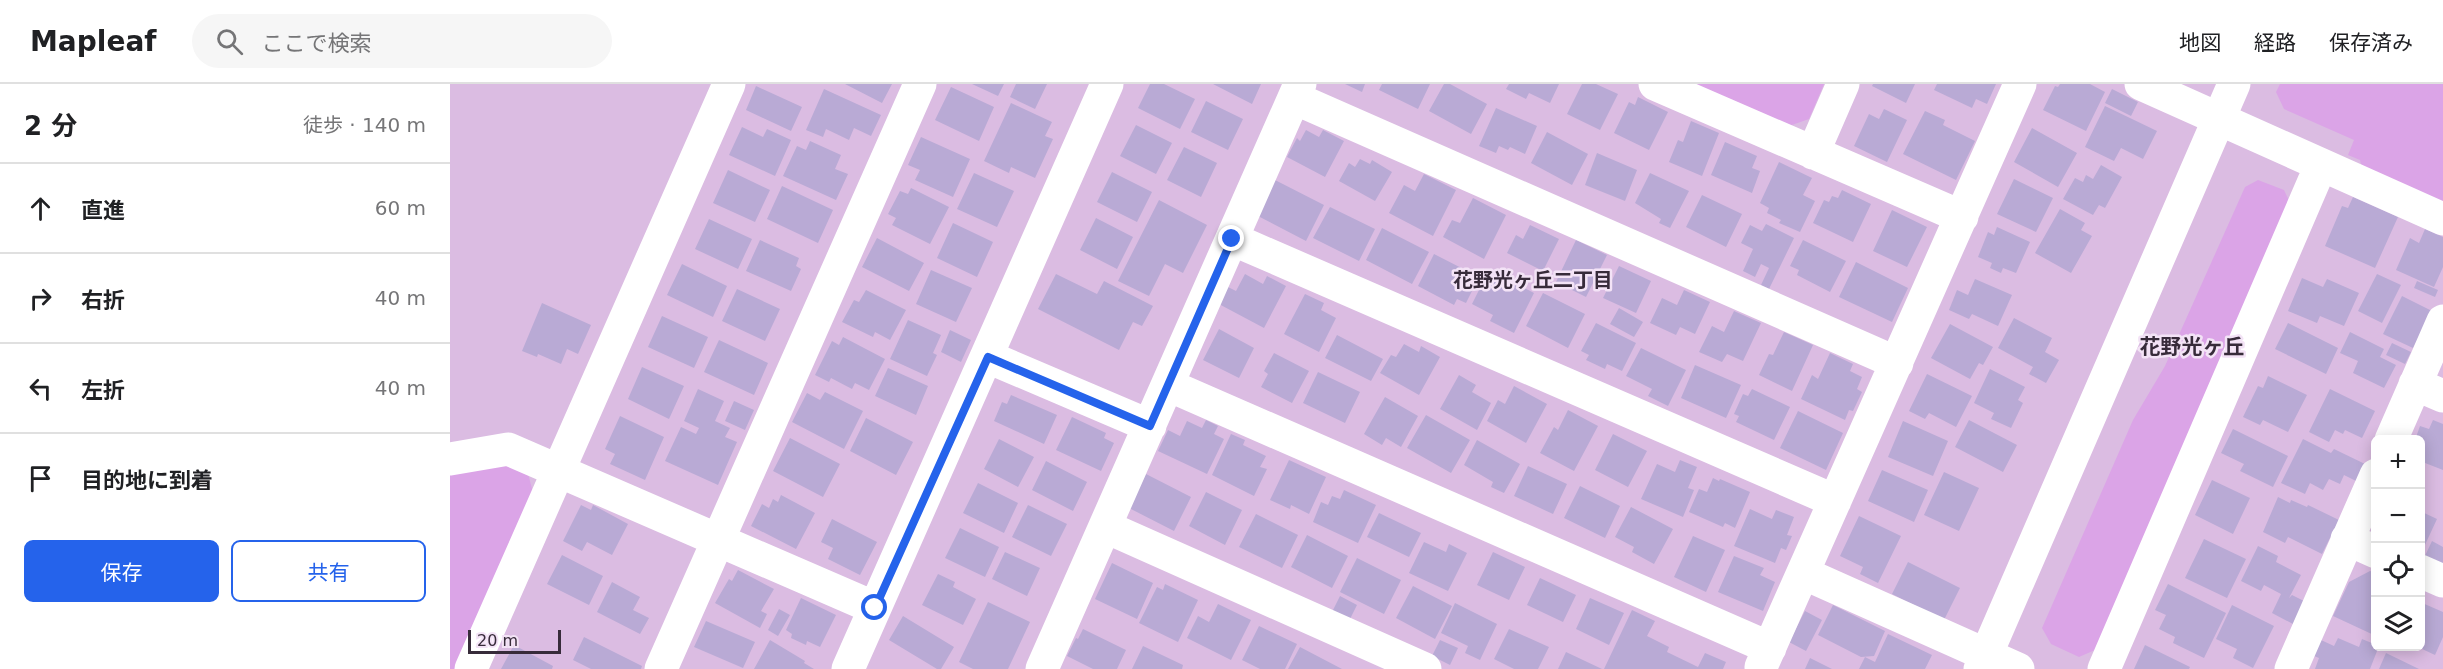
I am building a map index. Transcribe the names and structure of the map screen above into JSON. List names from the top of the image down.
{
  "districts": ["花野光ヶ丘二丁目", "花野光ヶ丘"],
  "scale_bar": "20 m",
  "page": {
    "header": "Mapleaf",
    "search": "ここで検索",
    "nav": ["地図", "経路", "保存済み"],
    "heading": ["2 分", "徒歩 · 140 m"],
    "list": [
      ["直進", "60 m"],
      ["右折", "40 m"],
      ["左折", "40 m"],
      "目的地に到着"
    ],
    "map_buttons": ["+", "−"],
    "buttons": ["保存", "共有"],
    "scale": "20 m"
  }
}
